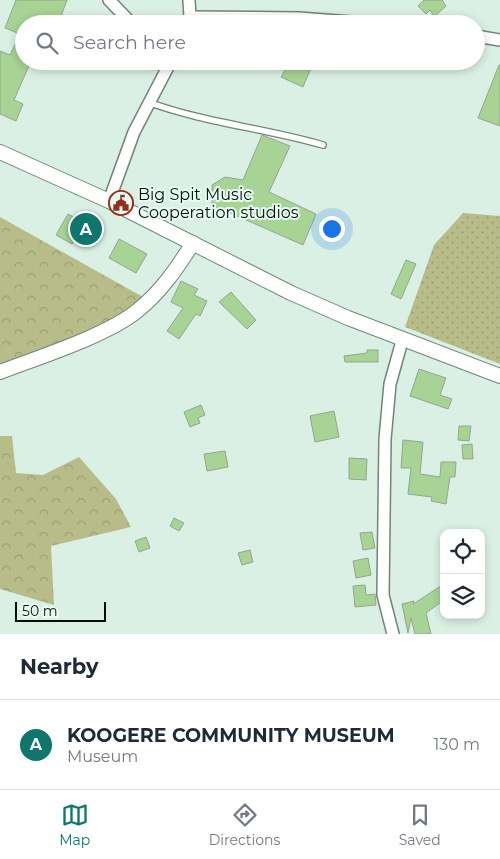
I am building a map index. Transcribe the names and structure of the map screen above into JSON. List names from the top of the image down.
{
  "places": {
    "public building": ["Big Spit Music Cooperation studios"]
  },
  "scale_bar": "50 m",
  "page": {
    "search": "Search here",
    "pins": "A",
    "scale": "50 m",
    "heading": "Nearby",
    "list": [
      {
        "mark": "A",
        "name": "KOOGERE COMMUNITY MUSEUM",
        "note": "Museum",
        "value": "130 m"
      }
    ],
    "nav": ["Map", "Directions", "Saved"]
  }
}
